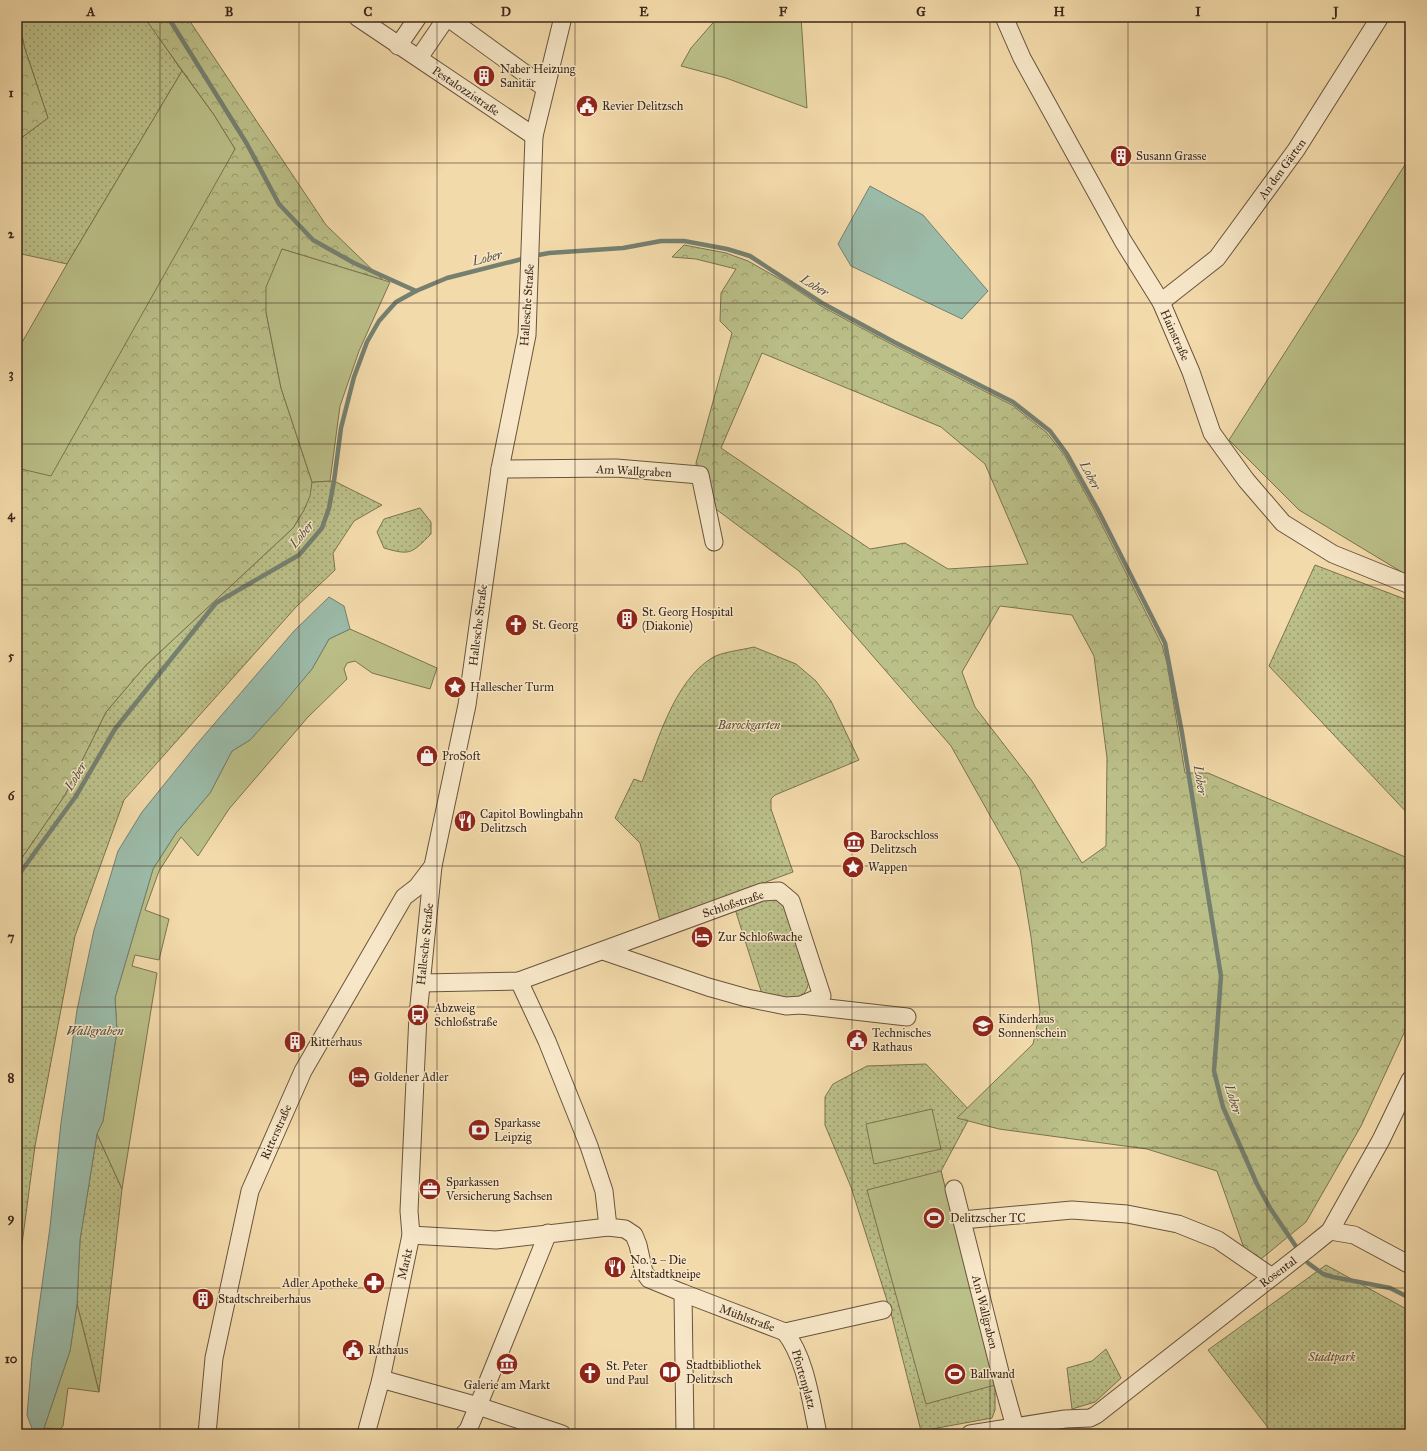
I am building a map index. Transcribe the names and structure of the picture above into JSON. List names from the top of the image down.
{
  "streets": {
    "street": [
      "Pestalozzistraße",
      "An den Gärten",
      "Hallesche Straße",
      "Hainstraße",
      "Am Wallgraben",
      "Schloßstraße",
      "Ritterstraße",
      "Markt",
      "Rosental",
      "Mühlstraße",
      "Pfortenplatz"
    ]
  },
  "crossings": [
    ["Pestalozzistraße", "Hallesche Straße"],
    ["An den Gärten", "Hainstraße"],
    ["Hallesche Straße", "Am Wallgraben"],
    ["Hallesche Straße", "Schloßstraße"],
    ["Hallesche Straße", "Ritterstraße"],
    ["Hallesche Straße", "Markt"],
    ["Markt", "Mühlstraße"],
    ["Mühlstraße", "Pfortenplatz"]
  ],
  "water": ["Lober", "Wallgraben"],
  "parks": ["Barockgarten", "Stadtpark"],
  "places": {
    "building": [
      "Naber Heizung Sanitär",
      "Susann Grasse",
      "St. Georg Hospital (Diakonie)",
      "Ritterhaus",
      "Stadtschreiberhaus"
    ],
    "public building": ["Revier Delitzsch", "Technisches Rathaus", "Rathaus"],
    "church": ["St. Georg", "St. Peter und Paul"],
    "place": ["Hallescher Turm", "Wappen"],
    "shop": ["ProSoft"],
    "restaurant": ["Capitol Bowlingbahn Delitzsch", "No. 2 – Die Altstadtkneipe"],
    "museum": ["Barockschloss Delitzsch", "Galerie am Markt"],
    "hotel": ["Zur Schloßwache", "Goldener Adler"],
    "bus stop": ["Abzweig Schloßstraße"],
    "school or university": ["Kinderhaus Sonnenschein"],
    "bank": ["Sparkasse Leipzig"],
    "office": ["Sparkassen Versicherung Sachsen"],
    "sports": ["Delitzscher TC", "Ballwand"],
    "pharmacy": ["Adler Apotheke"],
    "library": ["Stadtbibliothek Delitzsch"]
  },
  "grid": {
    "columns": [
      "A",
      "B",
      "C",
      "D",
      "E",
      "F",
      "G",
      "H",
      "I",
      "J"
    ],
    "rows": [
      "1",
      "2",
      "3",
      "4",
      "5",
      "6",
      "7",
      "8",
      "9",
      "10"
    ]
  }
}
